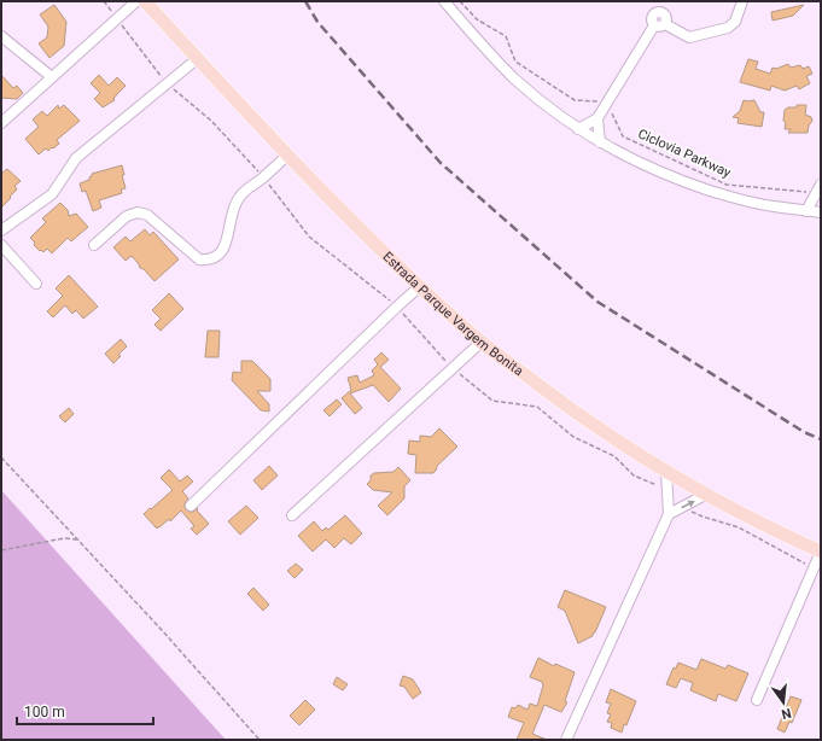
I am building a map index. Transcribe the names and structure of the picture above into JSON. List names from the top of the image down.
{
  "streets": {
    "main road": ["Estrada Parque Vargem Bonita"],
    "path": ["Ciclovia Parkway"]
  },
  "scale_bar": "100 m",
  "north": "bottom"
}
